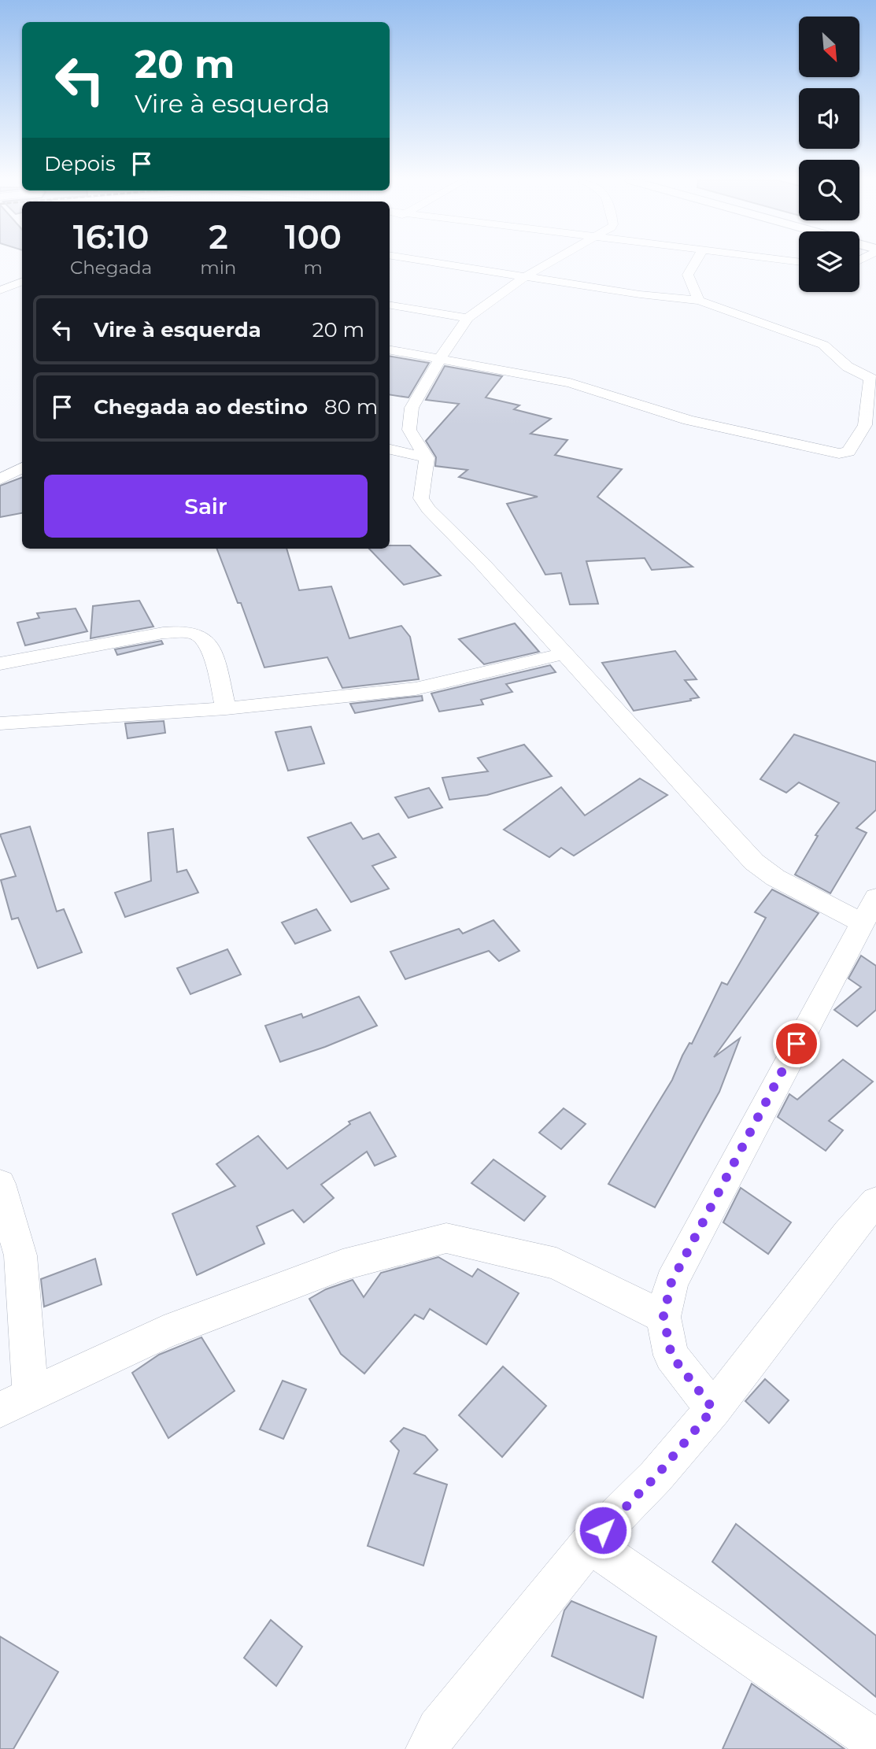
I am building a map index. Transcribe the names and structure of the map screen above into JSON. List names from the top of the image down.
{
  "north": "bottom right",
  "page": {
    "turn": ["20 m", "Vire à esquerda"],
    "then": "Depois",
    "eta": [
      "16:10",
      "Chegada",
      "2",
      "min",
      "100",
      "m"
    ],
    "list": [
      {
        "name": "Vire à esquerda",
        "value": "20 m"
      },
      {
        "name": "Chegada ao destino",
        "value": "80 m"
      }
    ],
    "buttons": "Sair"
  }
}
